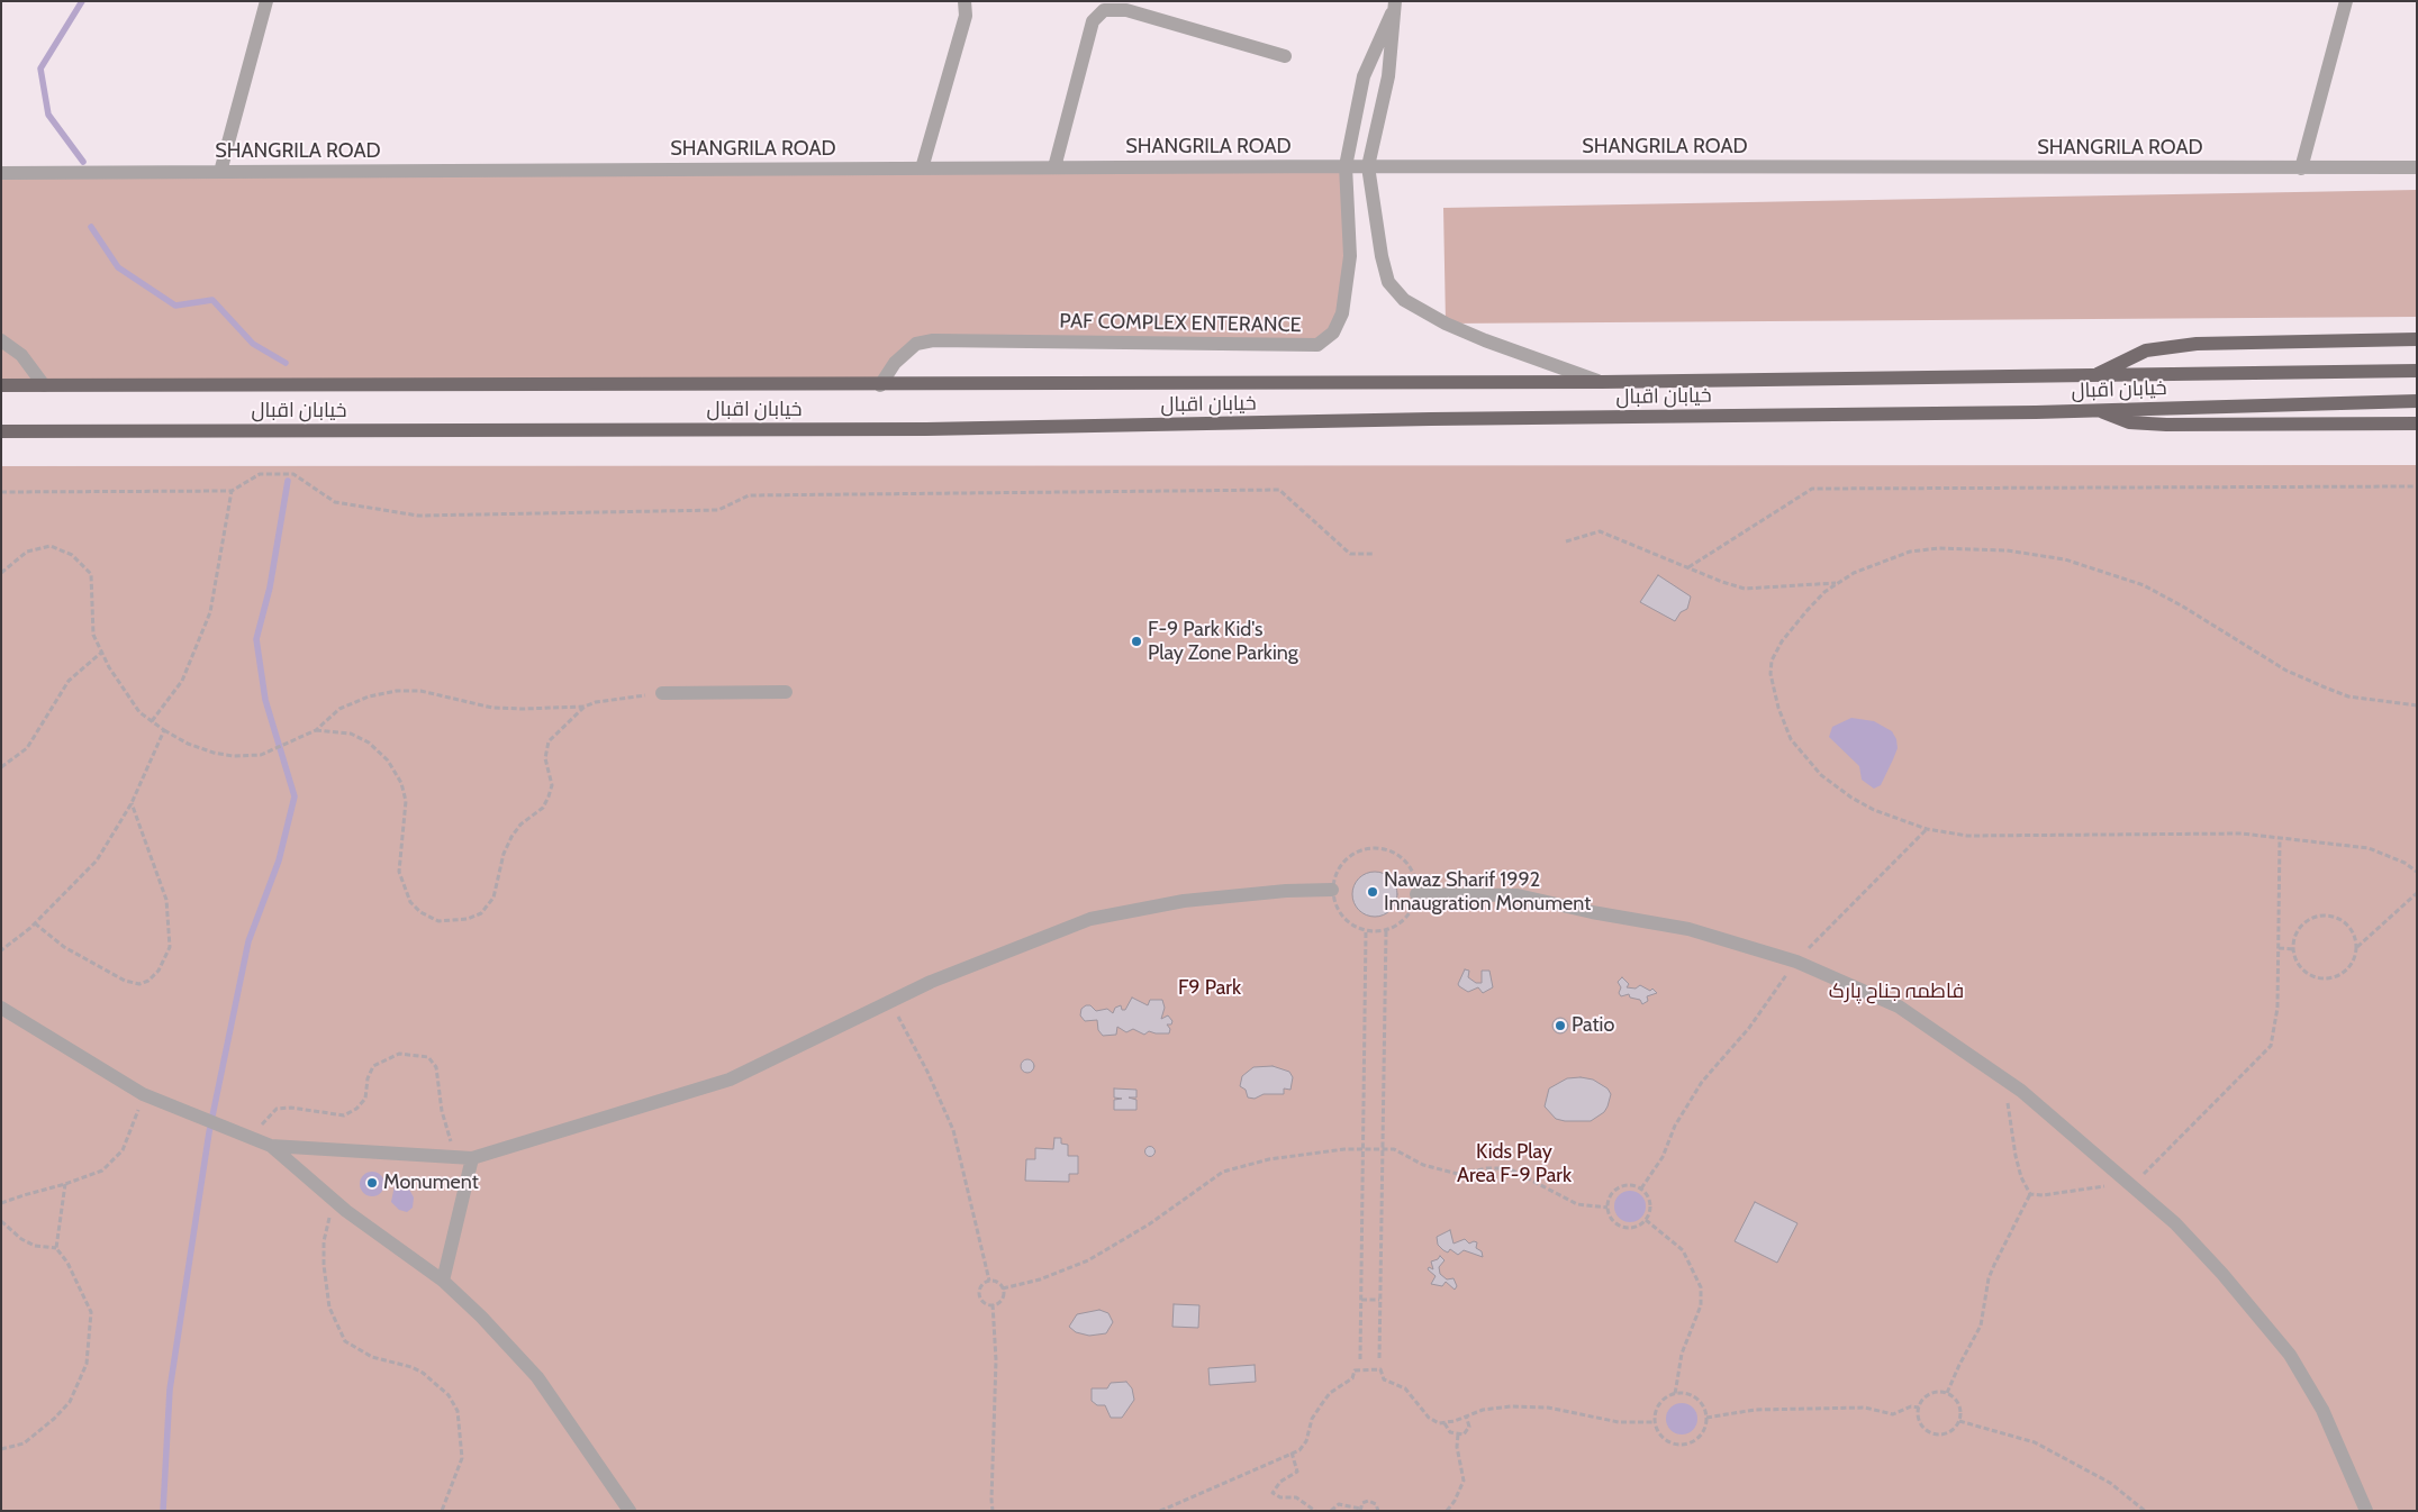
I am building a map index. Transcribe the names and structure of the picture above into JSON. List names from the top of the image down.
{
  "streets": {
    "main road": ["خیابان اقبال"],
    "street": ["SHANGRILA ROAD", "PAF COMPLEX ENTERANCE"]
  },
  "crossings": [
    ["SHANGRILA ROAD", "PAF COMPLEX ENTERANCE"],
    ["PAF COMPLEX ENTERANCE", "خیابان اقبال"]
  ],
  "parks": ["F9 Park", "فاطمہ جناح پارک", "Kids Play Area F-9 Park"],
  "places": [
    "F-9 Park Kid's Play Zone Parking",
    "Nawaz Sharif 1992 Innaugration Monument",
    "Patio",
    "Monument"
  ]
}
